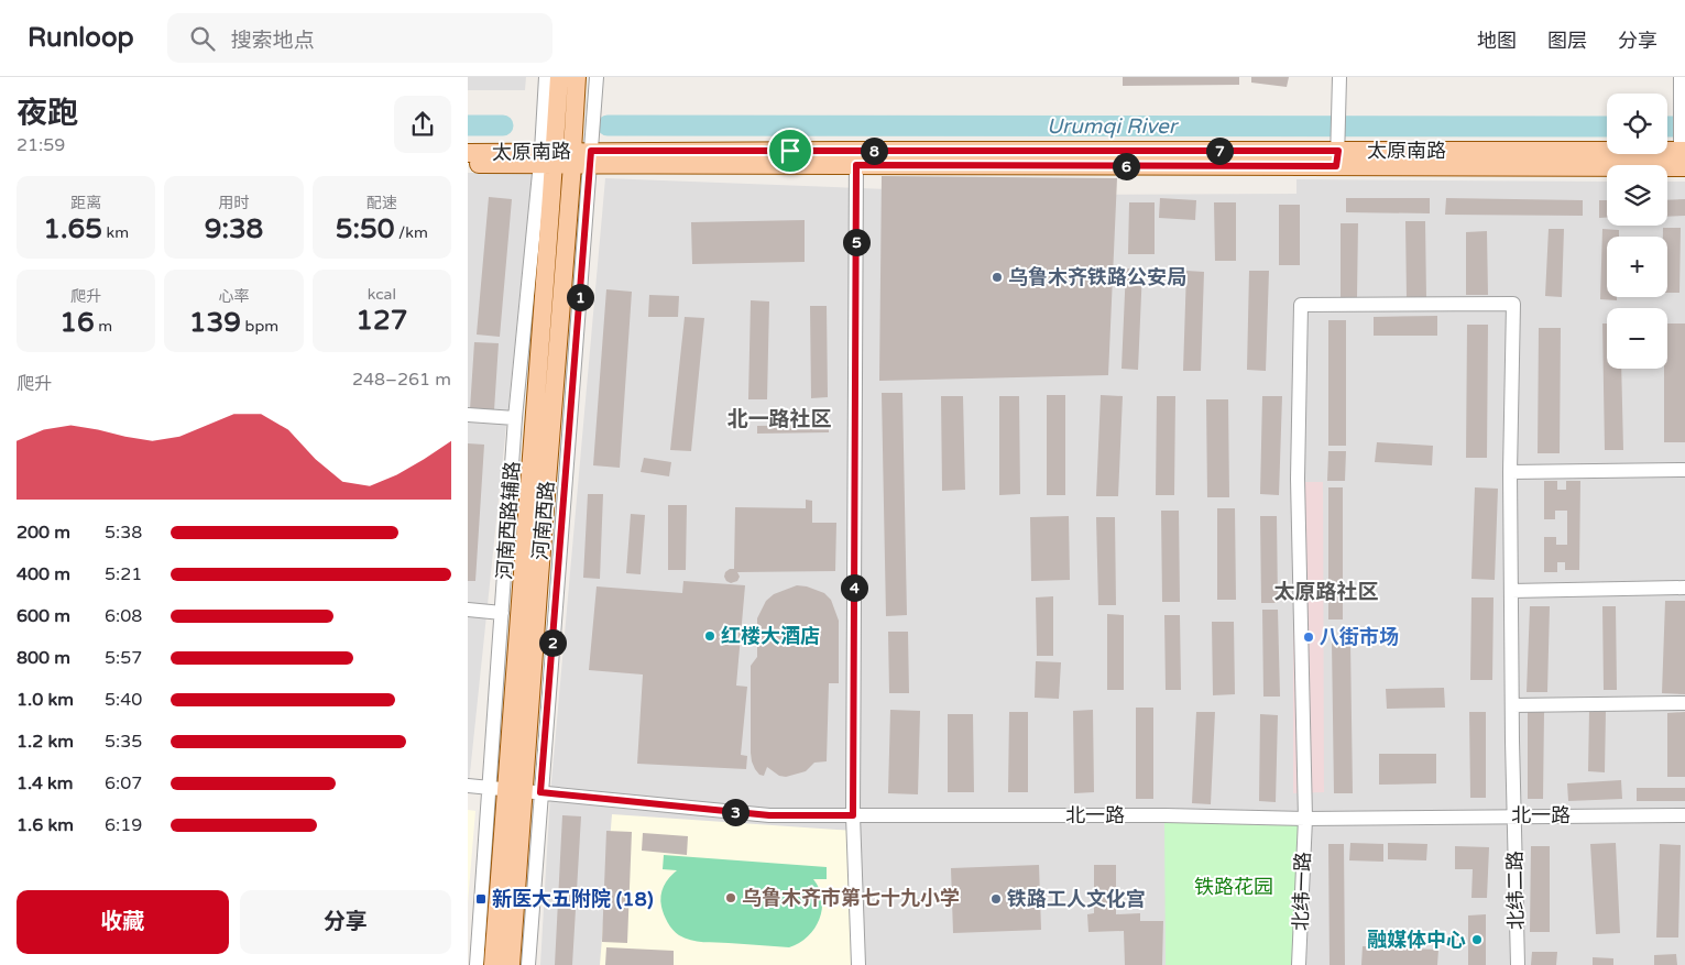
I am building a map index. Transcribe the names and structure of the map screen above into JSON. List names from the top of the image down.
{
  "streets": {
    "main road": ["太原南路", "河南西路"],
    "street": [
      "河南西路辅路",
      "北一路",
      "北纬二路",
      "北纬一路"
    ]
  },
  "crossings": [
    ["太原南路", "河南西路辅路"],
    ["太原南路", "河南西路"],
    ["河南西路辅路", "河南西路"],
    ["河南西路辅路", "北一路"],
    ["河南西路", "北一路"],
    ["北一路", "北纬二路"],
    ["北一路", "北纬一路"],
    ["北纬二路", "北纬一路"]
  ],
  "districts": ["北一路社区", "太原路社区"],
  "water": ["Urumqi River"],
  "parks": ["铁路花园"],
  "places": {
    "other": [
      "乌鲁木齐铁路公安局",
      "红楼大酒店",
      "八街市场",
      "乌鲁木齐市第七十九小学",
      "铁路工人文化宫",
      "融媒体中心"
    ],
    "transit": ["新医大五附院 (18)"]
  },
  "page": {
    "header": "Runloop",
    "search": "搜索地点",
    "nav": ["地图", "图层", "分享"],
    "heading": ["夜跑", "21:59"],
    "map_buttons": ["+", "−"],
    "pins": [
      "7",
      "8",
      "6",
      "5",
      "1",
      "4",
      "2",
      "3"
    ],
    "stats": [
      ["距离", "1.65 km"],
      ["用时", "9:38"],
      ["配速", "5:50 /km"],
      ["爬升", "16 m"],
      ["心率", "139 bpm"],
      ["kcal", "127"]
    ],
    "chart": ["爬升", "248–261 m"],
    "list": [
      {
        "name": "200 m",
        "note": "5:38"
      },
      {
        "name": "400 m",
        "note": "5:21"
      },
      {
        "name": "600 m",
        "note": "6:08"
      },
      {
        "name": "800 m",
        "note": "5:57"
      },
      {
        "name": "1.0 km",
        "note": "5:40"
      },
      {
        "name": "1.2 km",
        "note": "5:35"
      },
      {
        "name": "1.4 km",
        "note": "6:07"
      },
      {
        "name": "1.6 km",
        "note": "6:19"
      }
    ],
    "buttons": ["收藏", "分享"]
  }
}
